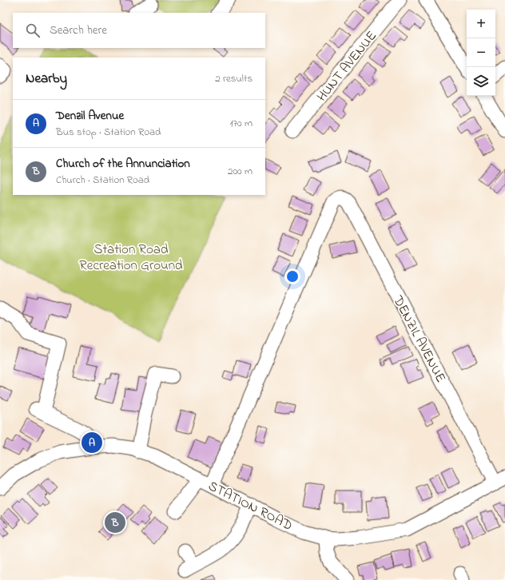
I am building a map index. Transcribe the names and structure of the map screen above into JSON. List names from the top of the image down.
{
  "streets": {
    "street": ["HUNT AVENUE", "DENZIL AVENUE", "STATION ROAD"]
  },
  "crossings": [
    ["DENZIL AVENUE", "STATION ROAD"]
  ],
  "parks": ["Station Road Recreation Ground"],
  "page": {
    "map_buttons": ["+", "−"],
    "search": "Search here",
    "heading": ["Nearby", "2 results"],
    "list": [
      {
        "mark": "A",
        "name": "Denzil Avenue",
        "note": "Bus stop · Station Road",
        "value": "170 m"
      },
      {
        "mark": "B",
        "name": "Church of the Annunciation",
        "note": "Church · Station Road",
        "value": "200 m"
      }
    ],
    "pins": ["A", "B"]
  }
}
